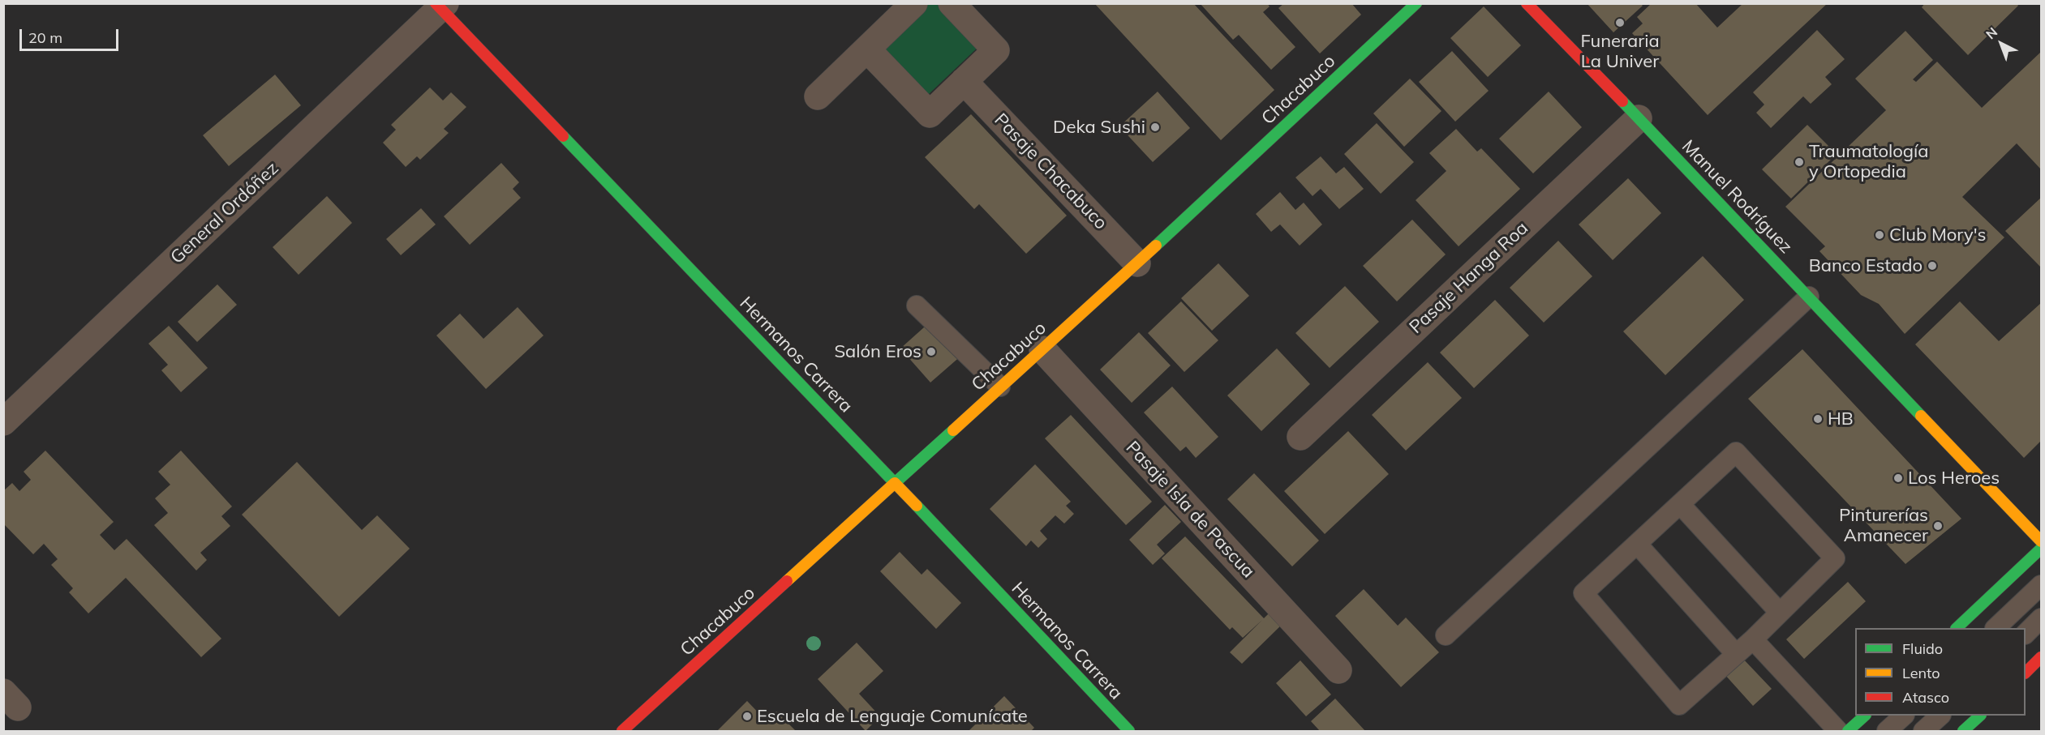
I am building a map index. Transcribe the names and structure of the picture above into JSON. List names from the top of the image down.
{
  "streets": {
    "main road": ["Chacabuco", "Manuel Rodríguez", "Hermanos Carrera"],
    "street": [
      "Pasaje Chacabuco",
      "General Ordóñez",
      "Pasaje Hanga Roa",
      "Pasaje Isla de Pascua"
    ]
  },
  "crossings": [
    ["Chacabuco", "Pasaje Chacabuco"],
    ["Chacabuco", "Hermanos Carrera"],
    ["Chacabuco", "Pasaje Isla de Pascua"],
    ["Manuel Rodríguez", "Pasaje Hanga Roa"],
    ["General Ordóñez", "Hermanos Carrera"]
  ],
  "places": [
    "Funeraria La Univer",
    "Deka Sushi",
    "Traumatología y Ortopedia",
    "Club Mory's",
    "Banco Estado",
    "Salón Eros",
    "HB",
    "Los Heroes",
    "Pinturerías Amanecer",
    "Escuela de Lenguaje Comunícate"
  ],
  "legend": ["Fluido", "Lento", "Atasco"],
  "scale_bar": "20 m",
  "north": "top left"
}
